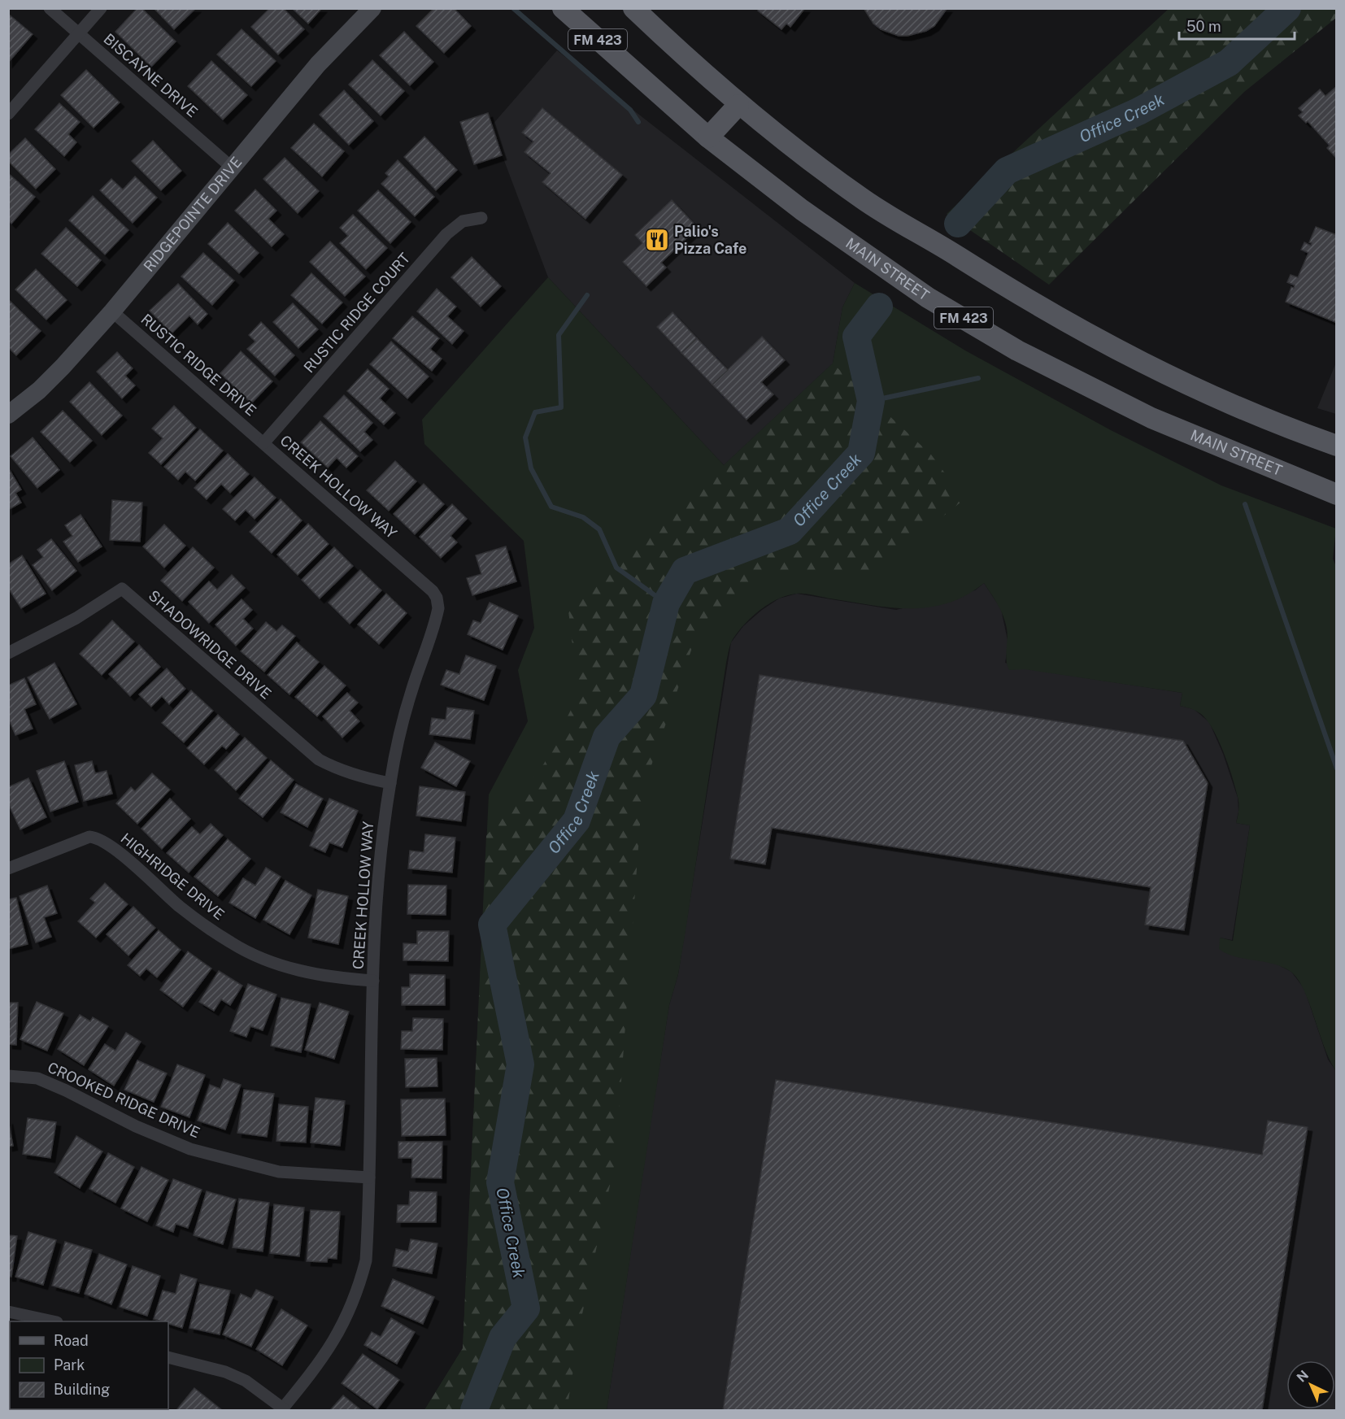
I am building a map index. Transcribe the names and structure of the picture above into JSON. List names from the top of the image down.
{
  "streets": {
    "main road": ["FM 423", "MAIN STREET"],
    "street": [
      "BISCAYNE DRIVE",
      "RIDGEPOINTE DRIVE",
      "RUSTIC RIDGE COURT",
      "RUSTIC RIDGE DRIVE",
      "CREEK HOLLOW WAY",
      "SHADOWRIDGE DRIVE",
      "HIGHRIDGE DRIVE",
      "CROOKED RIDGE DRIVE"
    ]
  },
  "crossings": [
    ["BISCAYNE DRIVE", "RIDGEPOINTE DRIVE"],
    ["RIDGEPOINTE DRIVE", "RUSTIC RIDGE DRIVE"],
    ["RUSTIC RIDGE COURT", "RUSTIC RIDGE DRIVE"],
    ["RUSTIC RIDGE COURT", "CREEK HOLLOW WAY"],
    ["RUSTIC RIDGE DRIVE", "CREEK HOLLOW WAY"],
    ["CREEK HOLLOW WAY", "SHADOWRIDGE DRIVE"],
    ["CREEK HOLLOW WAY", "HIGHRIDGE DRIVE"],
    ["CREEK HOLLOW WAY", "CROOKED RIDGE DRIVE"]
  ],
  "water": ["Office Creek"],
  "places": {
    "restaurant": ["Palio's Pizza Cafe"]
  },
  "legend": ["Road", "Park", "Building"],
  "scale_bar": "50 m",
  "north": "top left"
}
